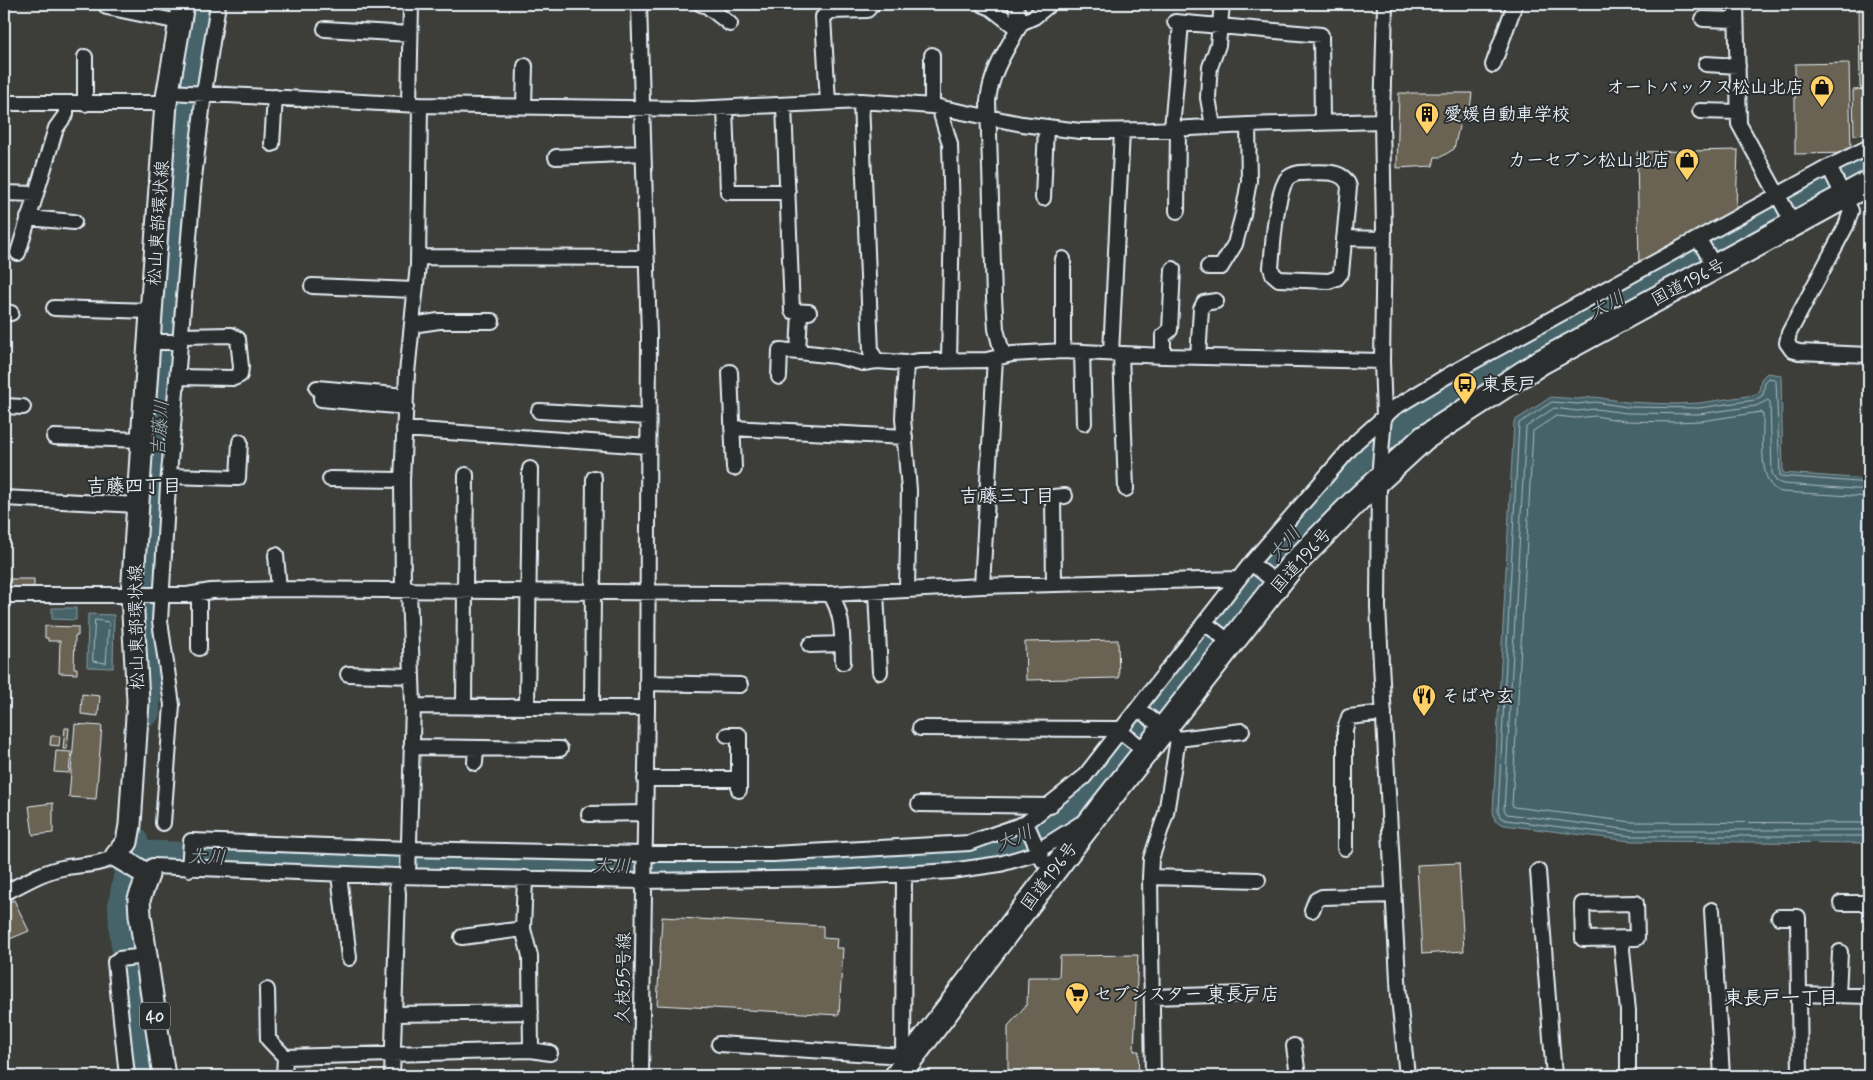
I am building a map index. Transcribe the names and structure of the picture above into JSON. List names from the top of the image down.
{
  "streets": {
    "highway": ["国道196号"],
    "main road": ["松山東部環状線", "40"],
    "street": ["久枝55号線"]
  },
  "districts": ["吉藤四丁目", "吉藤三丁目", "東長戸一丁目"],
  "water": ["大川", "吉藤川"],
  "places": {
    "shop": ["オートバックス松山北店", "カーセブン松山北店"],
    "building": ["愛媛自動車学校"],
    "bus stop": ["東長戸"],
    "restaurant": ["そばや玄"],
    "supermarket": ["セブンスター 東長戸店"]
  }
}
